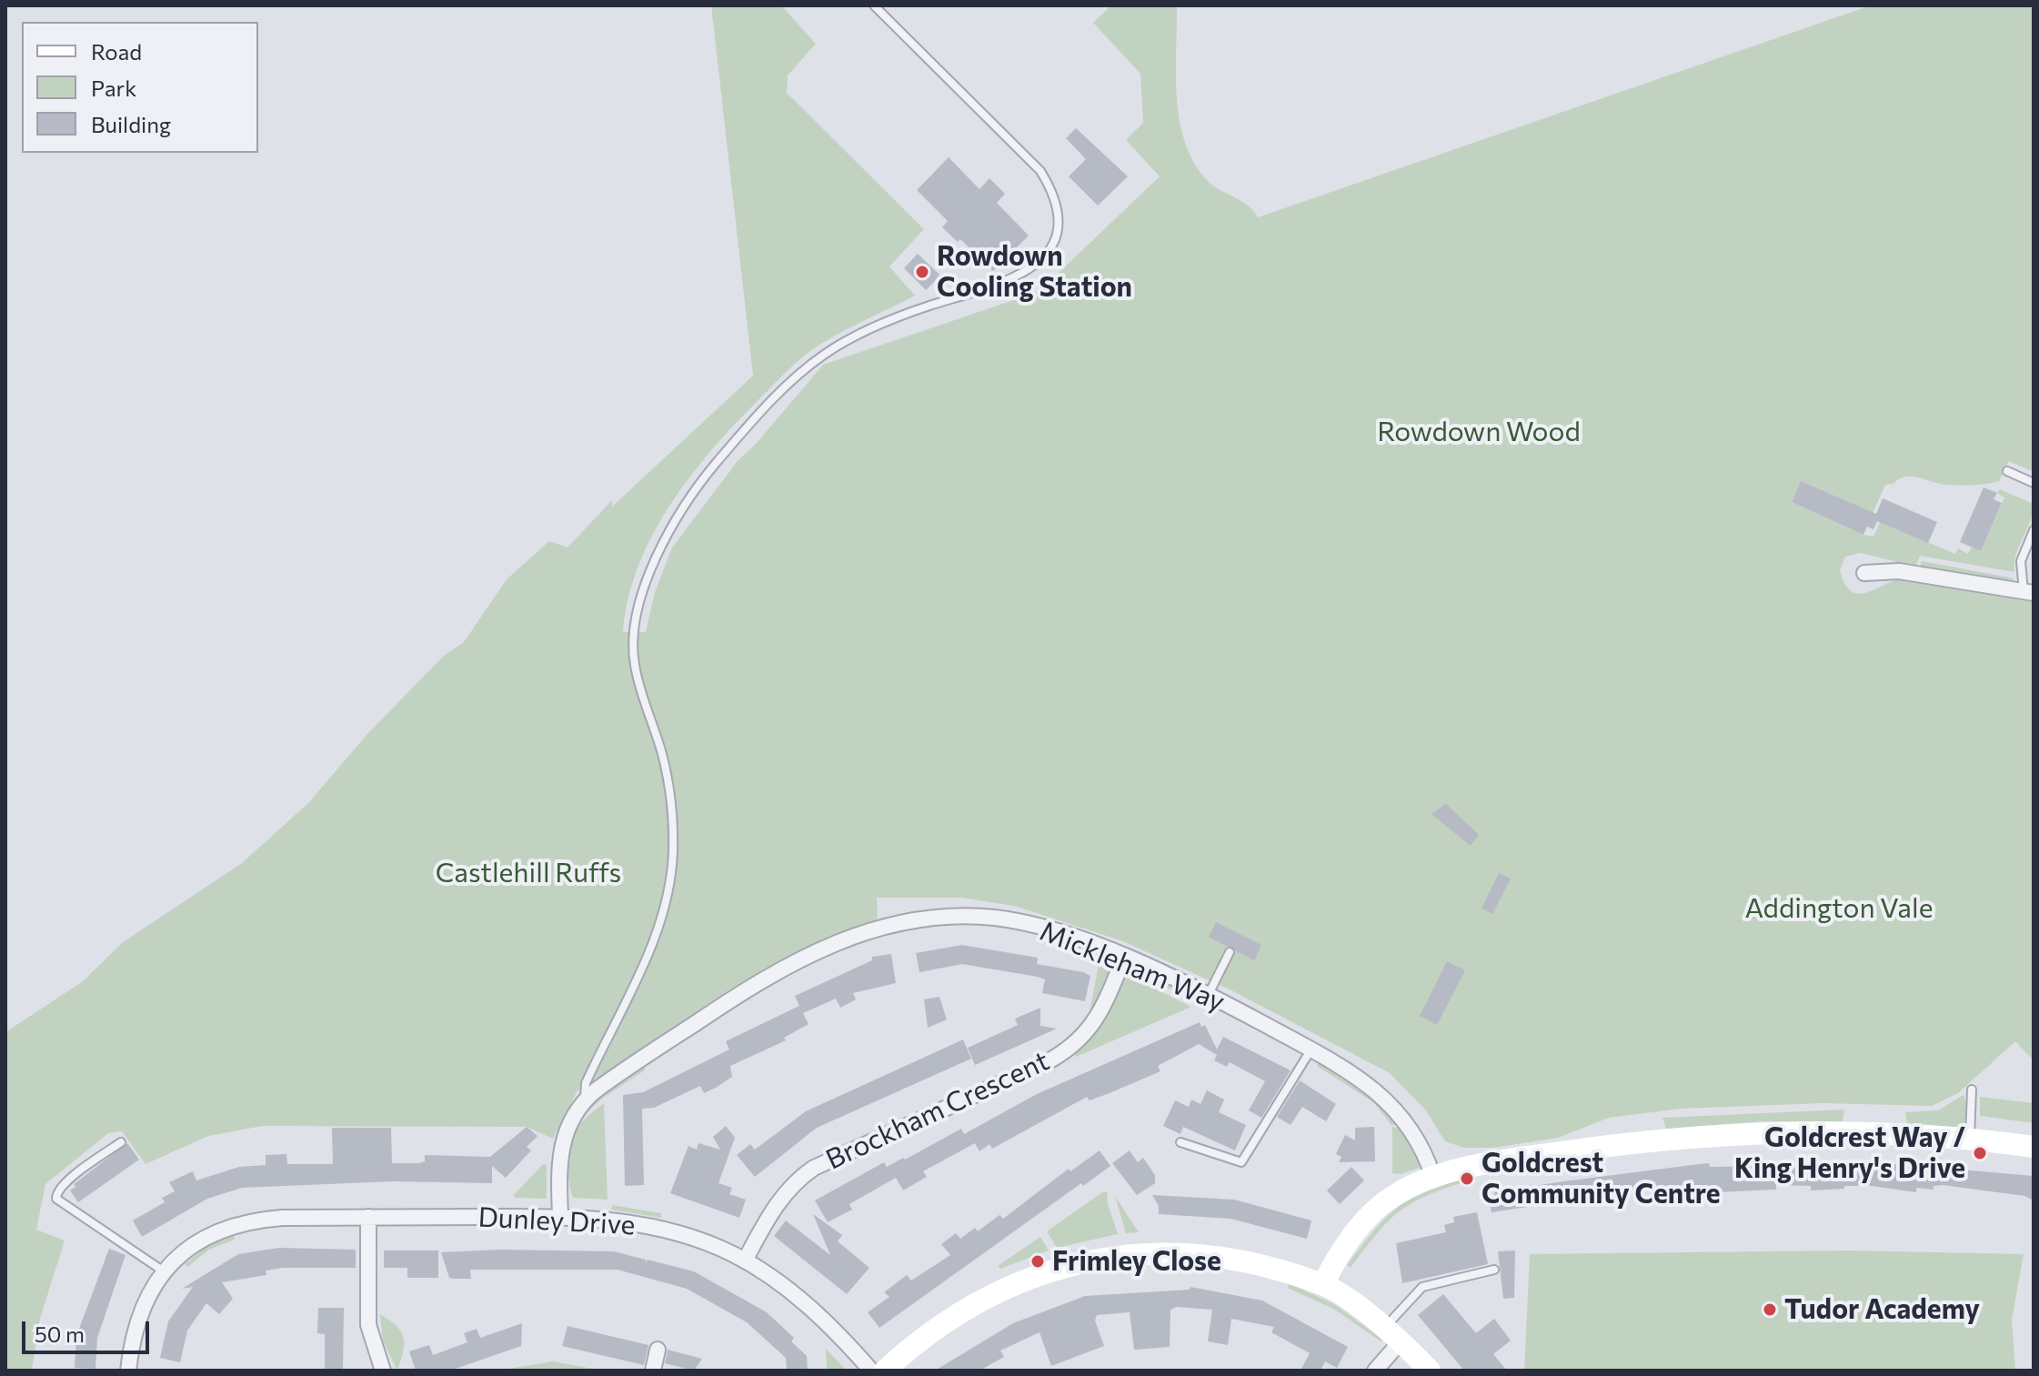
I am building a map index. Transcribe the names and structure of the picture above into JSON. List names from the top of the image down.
{
  "streets": {
    "street": ["Mickleham Way", "Brockham Crescent", "Dunley Drive"]
  },
  "crossings": [
    ["Mickleham Way", "Brockham Crescent"],
    ["Mickleham Way", "Dunley Drive"],
    ["Brockham Crescent", "Dunley Drive"]
  ],
  "parks": ["Rowdown Wood", "Castlehill Ruffs", "Addington Vale"],
  "places": [
    "Rowdown Cooling Station",
    "Goldcrest Way / King Henry's Drive",
    "Goldcrest Community Centre",
    "Frimley Close",
    "Tudor Academy"
  ],
  "legend": ["Road", "Park", "Building"],
  "scale_bar": "50 m"
}
